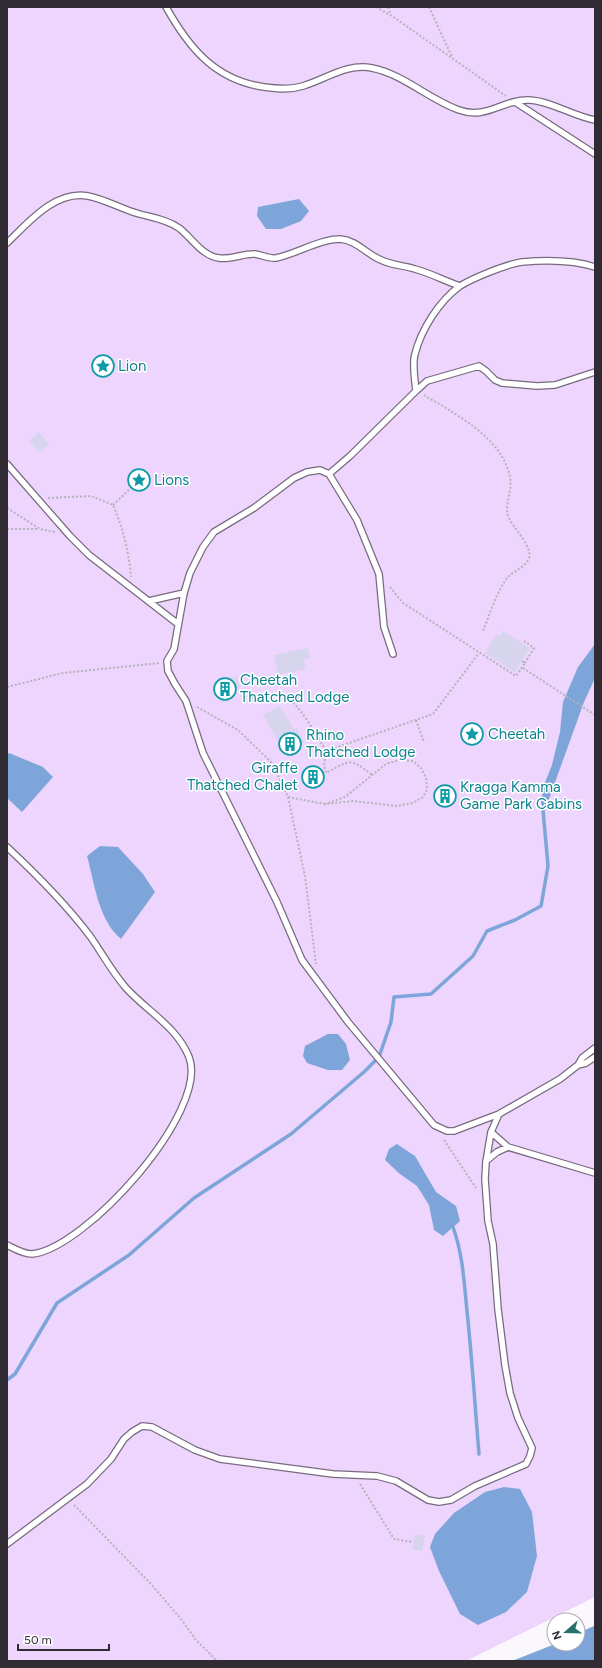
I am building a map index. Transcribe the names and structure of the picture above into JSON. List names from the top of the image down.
{
  "places": {
    "place": ["Lion", "Lions", "Cheetah"],
    "building": [
      "Cheetah Thatched Lodge",
      "Rhino Thatched Lodge",
      "Giraffe Thatched Chalet",
      "Kragga Kamma Game Park Cabins"
    ]
  },
  "scale_bar": "50 m",
  "north": "left"
}
